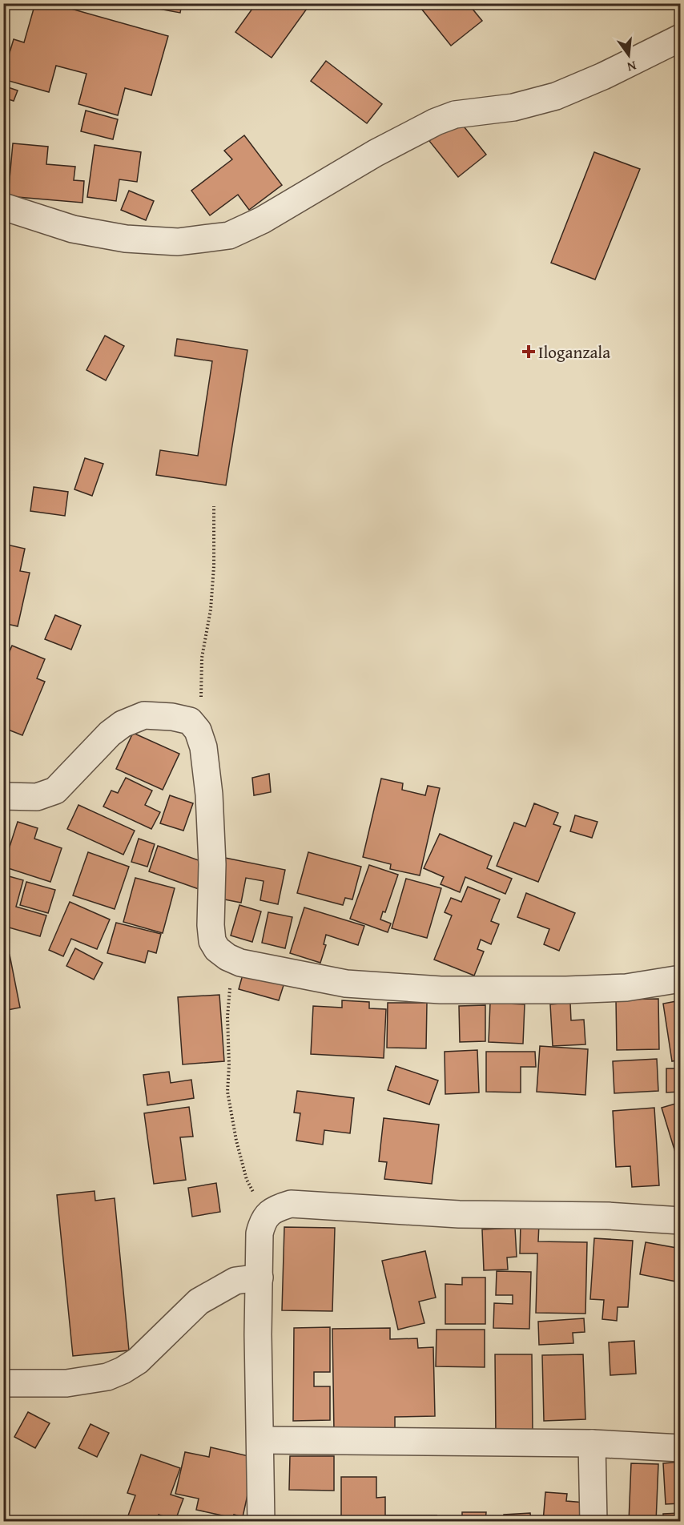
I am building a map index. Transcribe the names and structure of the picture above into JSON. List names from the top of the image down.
{
  "places": {
    "health": ["Iloganzala"]
  },
  "north": "bottom"
}
